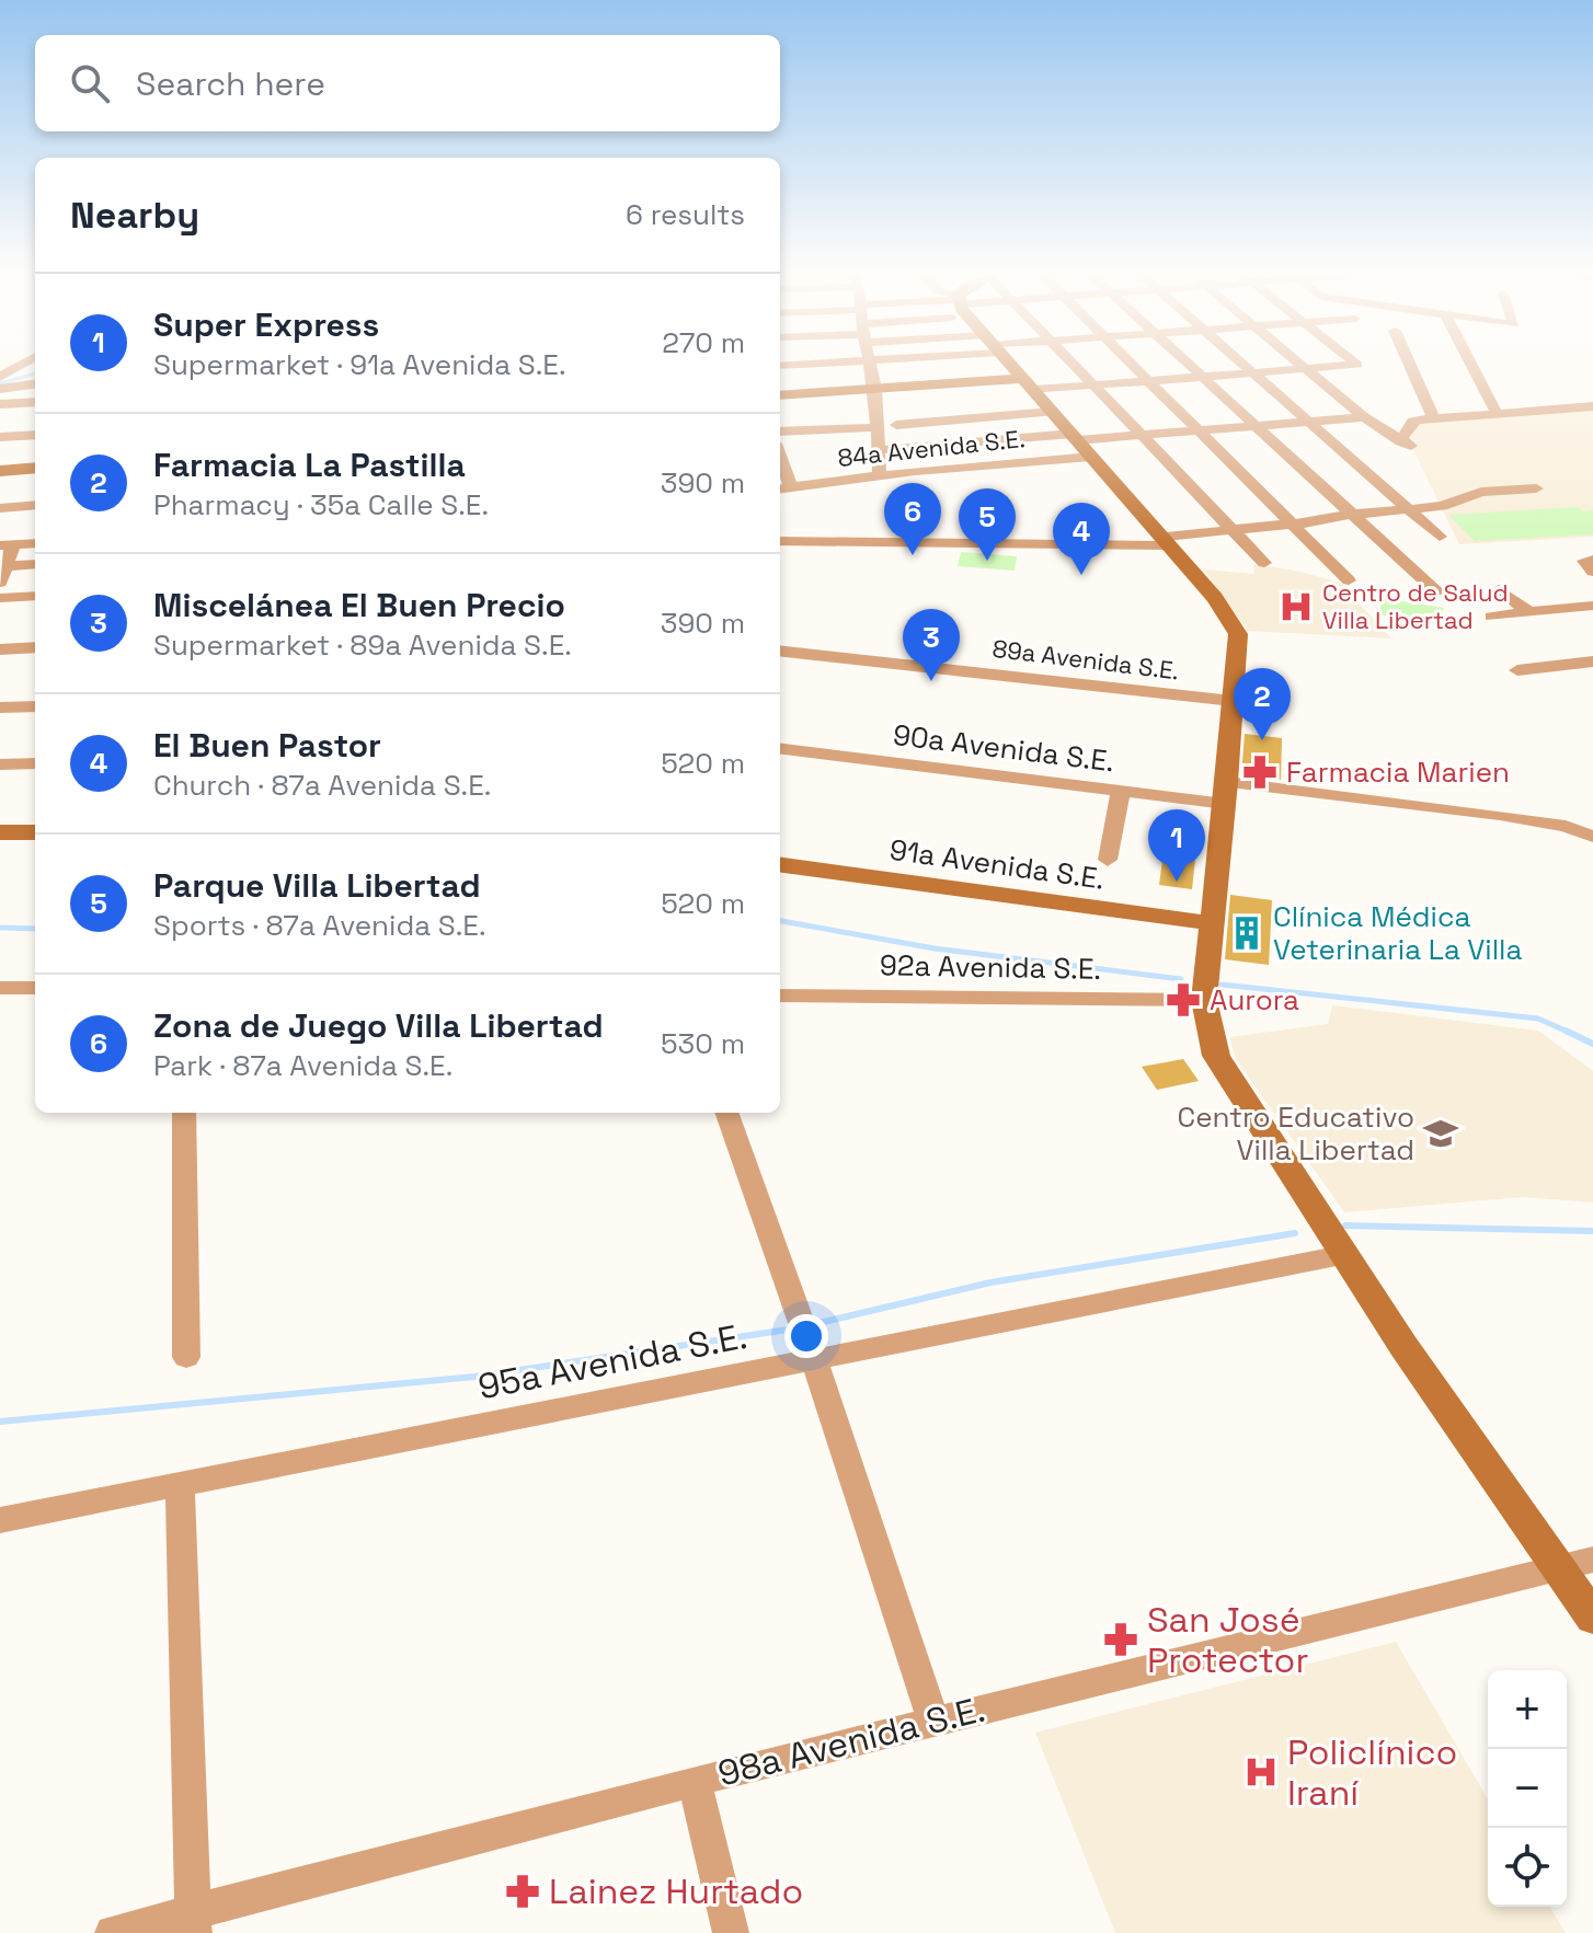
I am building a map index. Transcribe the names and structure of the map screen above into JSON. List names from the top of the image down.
{
  "streets": {
    "street": [
      "84a Avenida S.E.",
      "89a Avenida S.E.",
      "90a Avenida S.E.",
      "91a Avenida S.E.",
      "92a Avenida S.E.",
      "95a Avenida S.E.",
      "98a Avenida S.E."
    ]
  },
  "places": {
    "hospital": ["Centro de Salud Villa Libertad", "Policlínico Iraní"],
    "pharmacy": [
      "Farmacia Marien",
      "Aurora",
      "San José Protector",
      "Lainez Hurtado"
    ],
    "building": ["Clínica Médica Veterinaria La Villa"],
    "school or university": ["Centro Educativo Villa Libertad"]
  },
  "page": {
    "search": "Search here",
    "heading": ["Nearby", "6 results"],
    "list": [
      {
        "mark": "1",
        "name": "Super Express",
        "note": "Supermarket · 91a Avenida S.E.",
        "value": "270 m"
      },
      {
        "mark": "2",
        "name": "Farmacia La Pastilla",
        "note": "Pharmacy · 35a Calle S.E.",
        "value": "390 m"
      },
      {
        "mark": "3",
        "name": "Miscelánea El Buen Precio",
        "note": "Supermarket · 89a Avenida S.E.",
        "value": "390 m"
      },
      {
        "mark": "4",
        "name": "El Buen Pastor",
        "note": "Church · 87a Avenida S.E.",
        "value": "520 m"
      },
      {
        "mark": "5",
        "name": "Parque Villa Libertad",
        "note": "Sports · 87a Avenida S.E.",
        "value": "520 m"
      },
      {
        "mark": "6",
        "name": "Zona de Juego Villa Libertad",
        "note": "Park · 87a Avenida S.E.",
        "value": "530 m"
      }
    ],
    "pins": [
      "6",
      "5",
      "4",
      "3",
      "2",
      "1"
    ],
    "map_buttons": ["+", "−"]
  }
}
